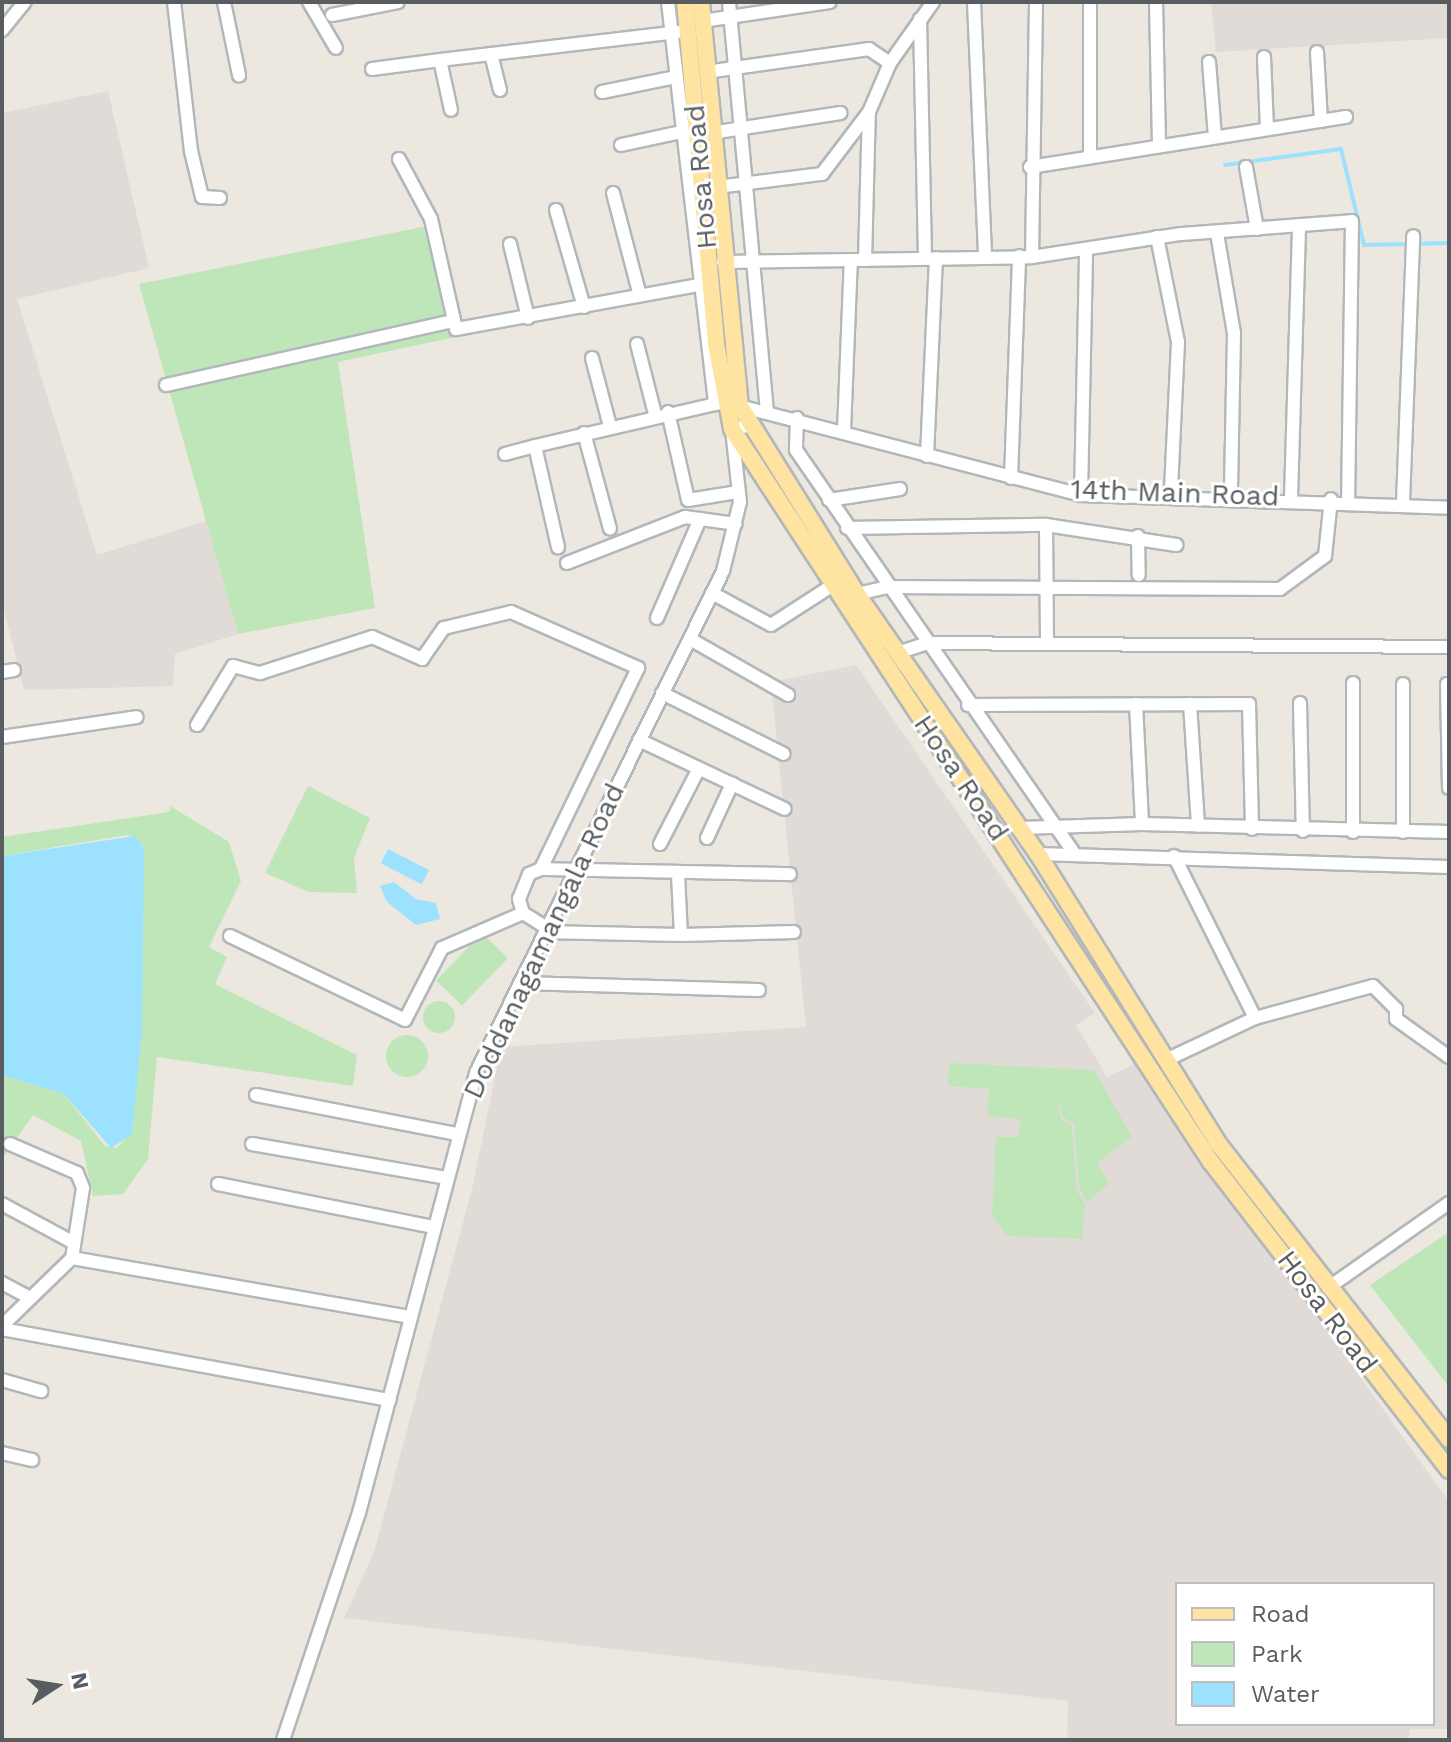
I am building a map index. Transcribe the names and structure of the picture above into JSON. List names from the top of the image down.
{
  "streets": {
    "main road": ["Hosa Road"],
    "street": ["14th Main Road", "Doddanagamangala Road"]
  },
  "crossings": [
    ["Hosa Road", "14th Main Road"],
    ["Hosa Road", "Doddanagamangala Road"]
  ],
  "legend": ["Road", "Park", "Water"],
  "north": "right"
}
